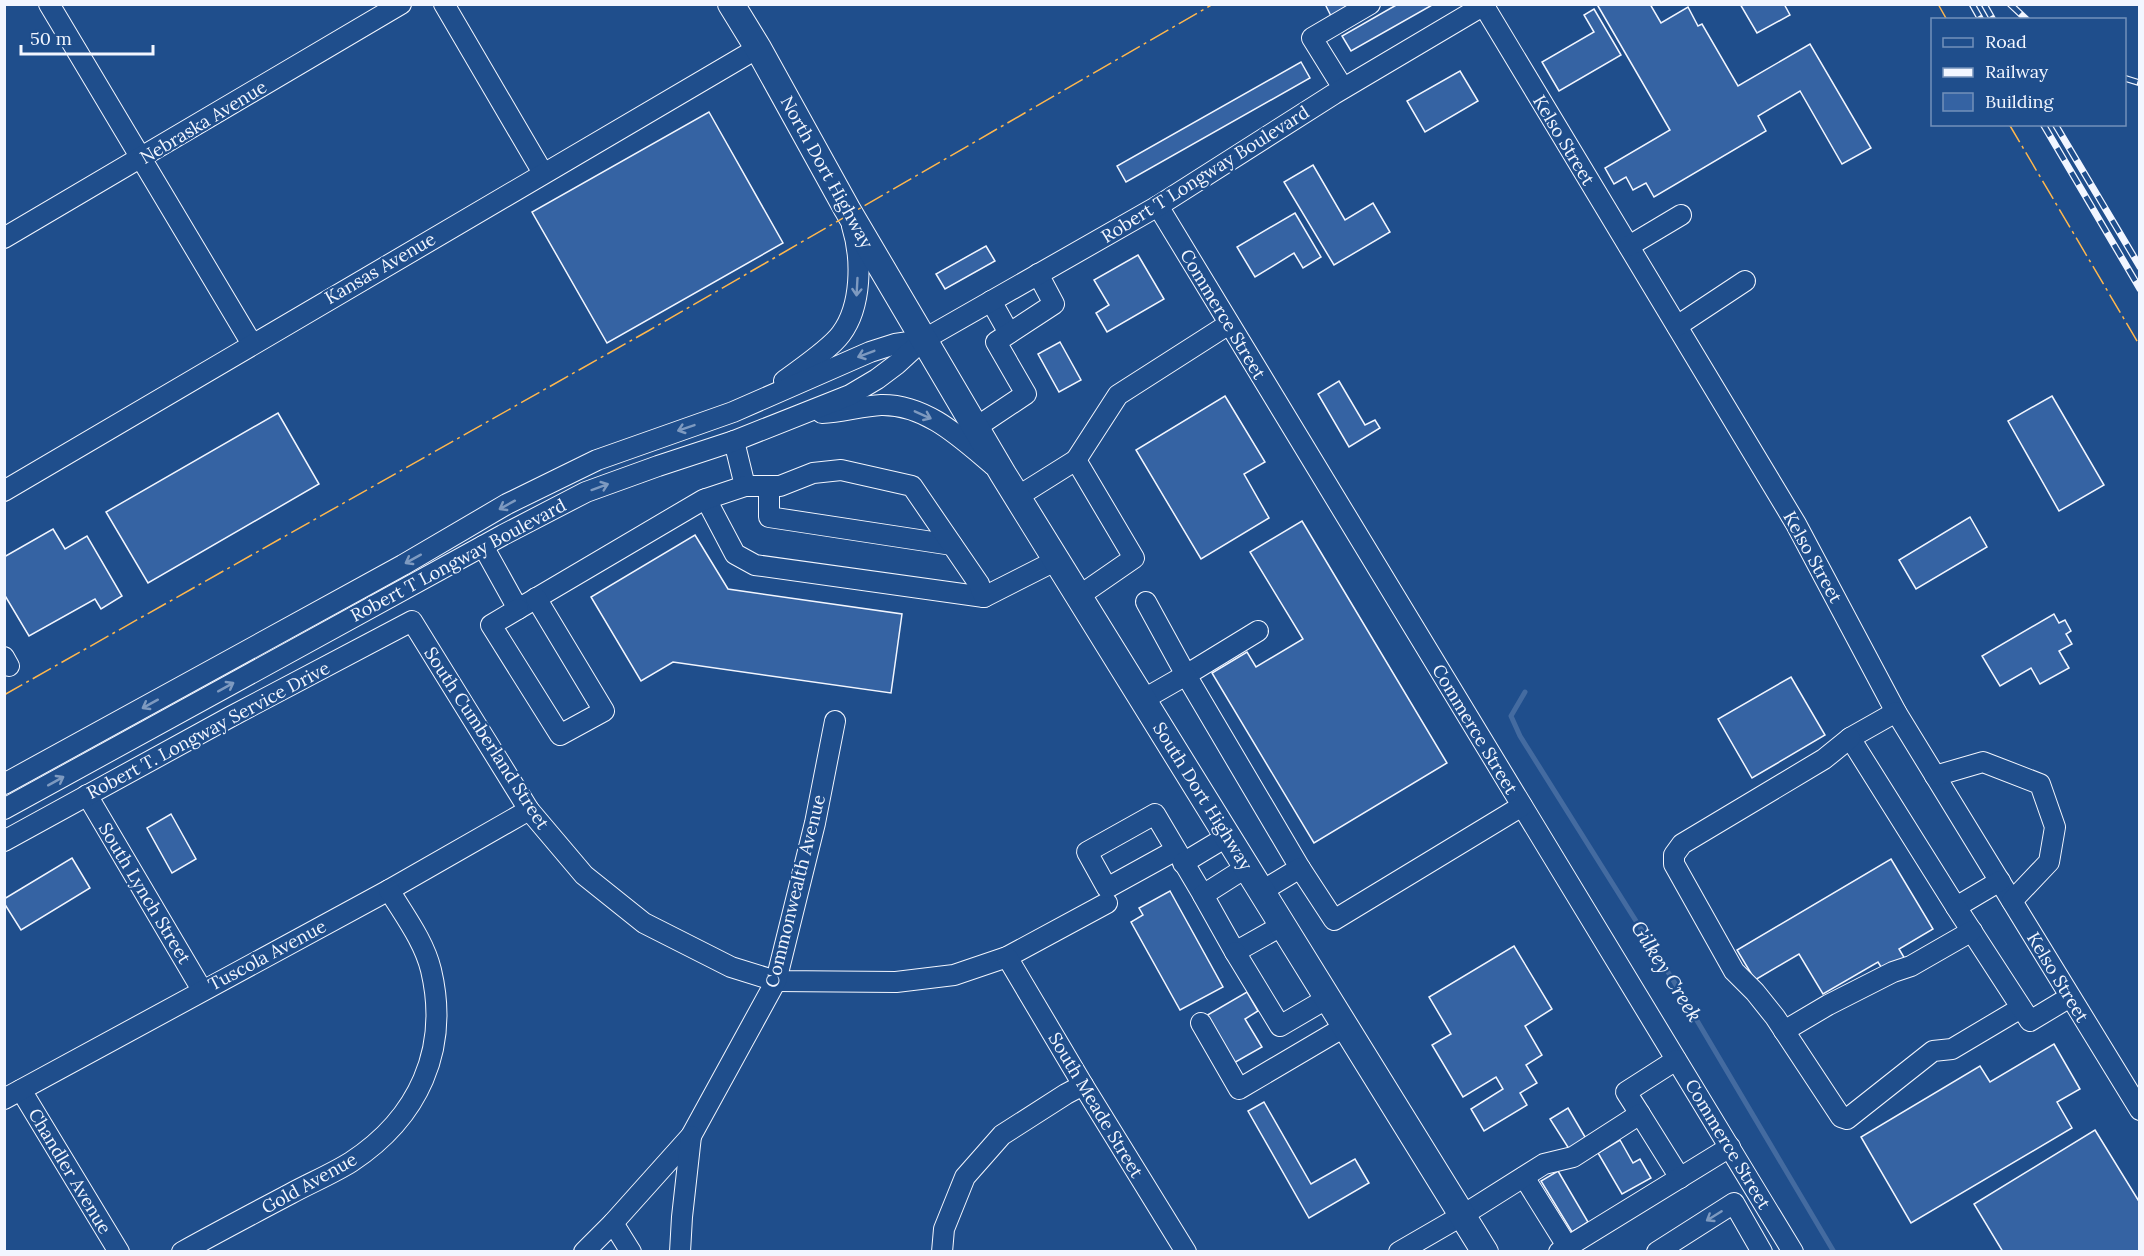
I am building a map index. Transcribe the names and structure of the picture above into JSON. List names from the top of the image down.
{
  "streets": {
    "main road": ["North Dort Highway", "South Dort Highway"],
    "street": [
      "Nebraska Avenue",
      "Kelso Street",
      "Robert T Longway Boulevard",
      "Kansas Avenue",
      "Commerce Street",
      "Robert T. Longway Service Drive",
      "South Cumberland Street",
      "Commonwealth Avenue",
      "South Lynch Street",
      "Tuscola Avenue",
      "South Meade Street",
      "Chandler Avenue",
      "Gold Avenue"
    ]
  },
  "crossings": [
    ["Kelso Street", "Robert T Longway Boulevard"],
    ["North Dort Highway", "Robert T Longway Boulevard"],
    ["North Dort Highway", "Kansas Avenue"],
    ["North Dort Highway", "South Dort Highway"],
    ["Robert T Longway Boulevard", "Commerce Street"],
    ["Robert T Longway Boulevard", "South Dort Highway"],
    ["Robert T. Longway Service Drive", "South Cumberland Street"],
    ["Robert T. Longway Service Drive", "South Lynch Street"],
    ["South Cumberland Street", "Commonwealth Avenue"],
    ["South Cumberland Street", "Tuscola Avenue"],
    ["South Cumberland Street", "South Meade Street"],
    ["South Lynch Street", "Tuscola Avenue"],
    ["Tuscola Avenue", "Chandler Avenue"],
    ["Tuscola Avenue", "Gold Avenue"]
  ],
  "water": ["Gilkey Creek"],
  "legend": ["Road", "Railway", "Building"],
  "scale_bar": "50 m"
}
